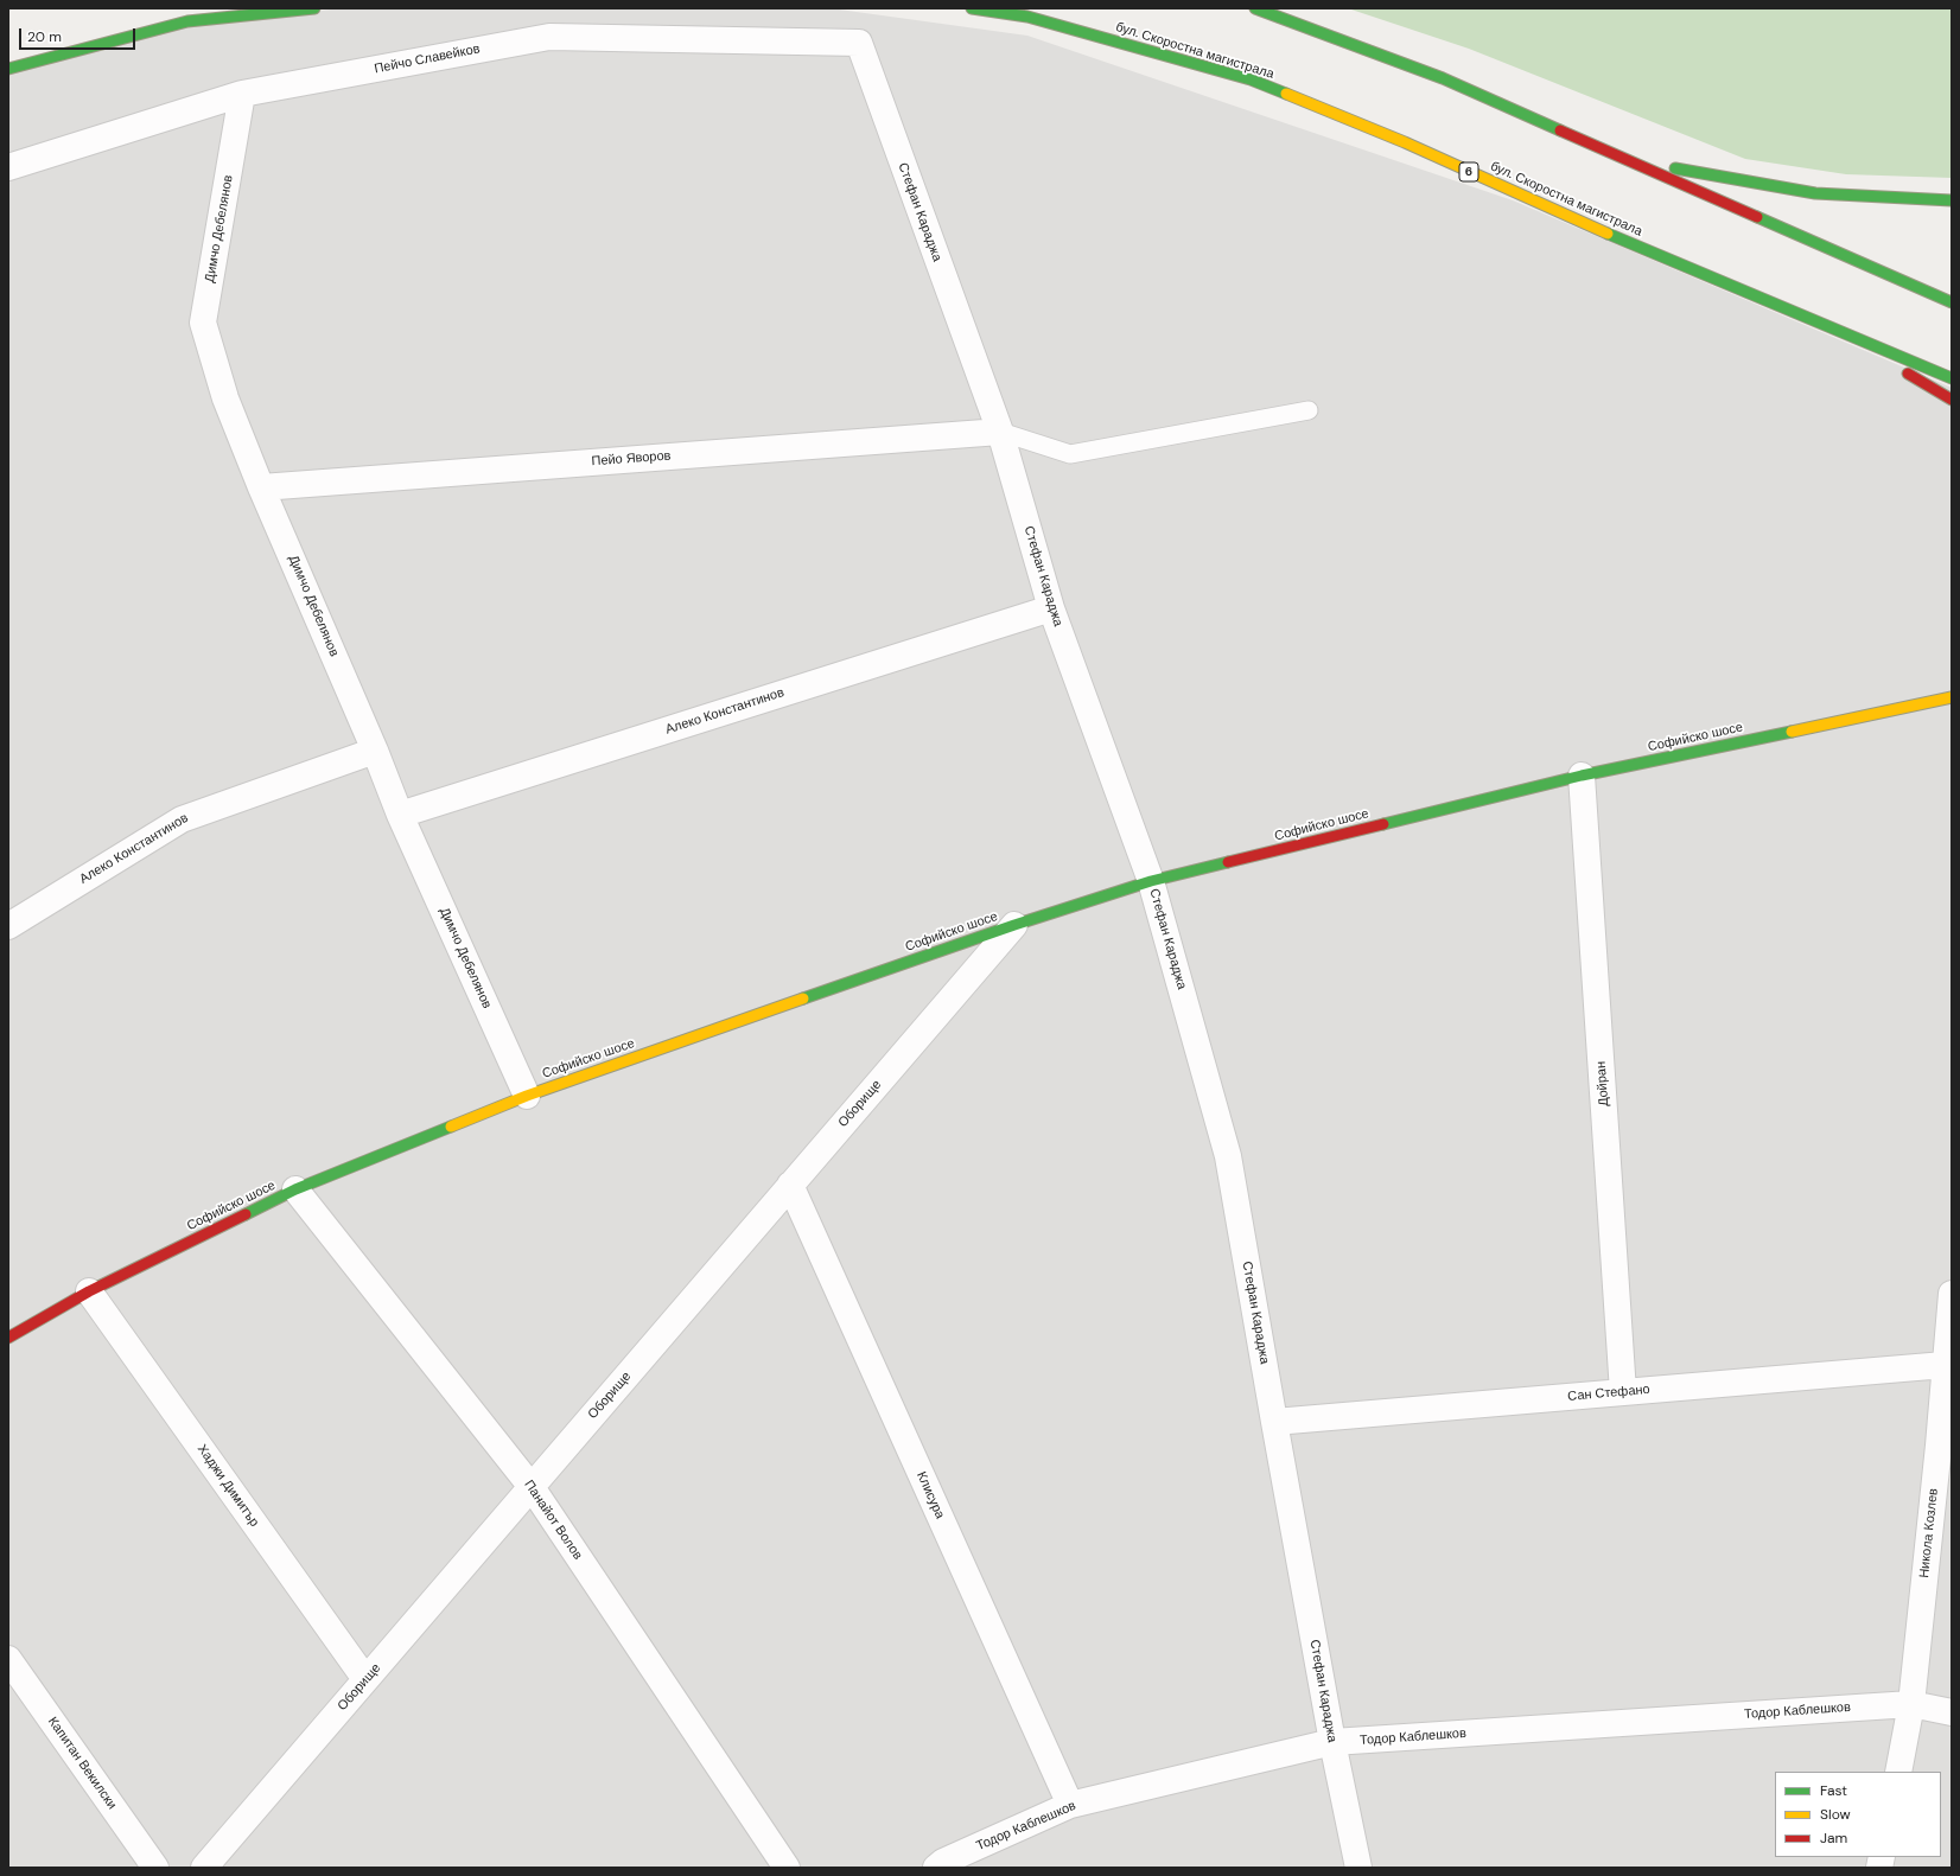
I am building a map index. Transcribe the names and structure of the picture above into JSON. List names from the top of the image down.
{
  "streets": {
    "main road": ["бул. Скоростна магистрала", "6", "Софийско шосе"],
    "street": [
      "Пейчо Славейков",
      "Стефан Караджа",
      "Димчо Дебелянов",
      "Пейо Яворов",
      "Алеко Константинов",
      "Дойран",
      "Оборище",
      "Сан Стефано",
      "Хаджи Димитър",
      "Клисура",
      "Панайот Волов",
      "Никола Козлев",
      "Тодор Каблешков",
      "Капитан Векилски"
    ]
  },
  "crossings": [
    ["Пейчо Славейков", "Стефан Караджа"],
    ["Пейчо Славейков", "Димчо Дебелянов"],
    ["Стефан Караджа", "Пейо Яворов"],
    ["Стефан Караджа", "Алеко Константинов"],
    ["Стефан Караджа", "Софийско шосе"],
    ["Стефан Караджа", "Сан Стефано"],
    ["Стефан Караджа", "Тодор Каблешков"],
    ["Димчо Дебелянов", "Пейо Яворов"],
    ["Димчо Дебелянов", "Алеко Константинов"],
    ["Димчо Дебелянов", "Софийско шосе"],
    ["Софийско шосе", "Дойран"],
    ["Софийско шосе", "Оборище"],
    ["Софийско шосе", "Хаджи Димитър"],
    ["Софийско шосе", "Панайот Волов"],
    ["Дойран", "Сан Стефано"],
    ["Оборище", "Хаджи Димитър"],
    ["Оборище", "Клисура"],
    ["Оборище", "Панайот Волов"],
    ["Сан Стефано", "Никола Козлев"],
    ["Клисура", "Тодор Каблешков"],
    ["Никола Козлев", "Тодор Каблешков"]
  ],
  "legend": ["Fast", "Slow", "Jam"],
  "scale_bar": "20 m"
}
